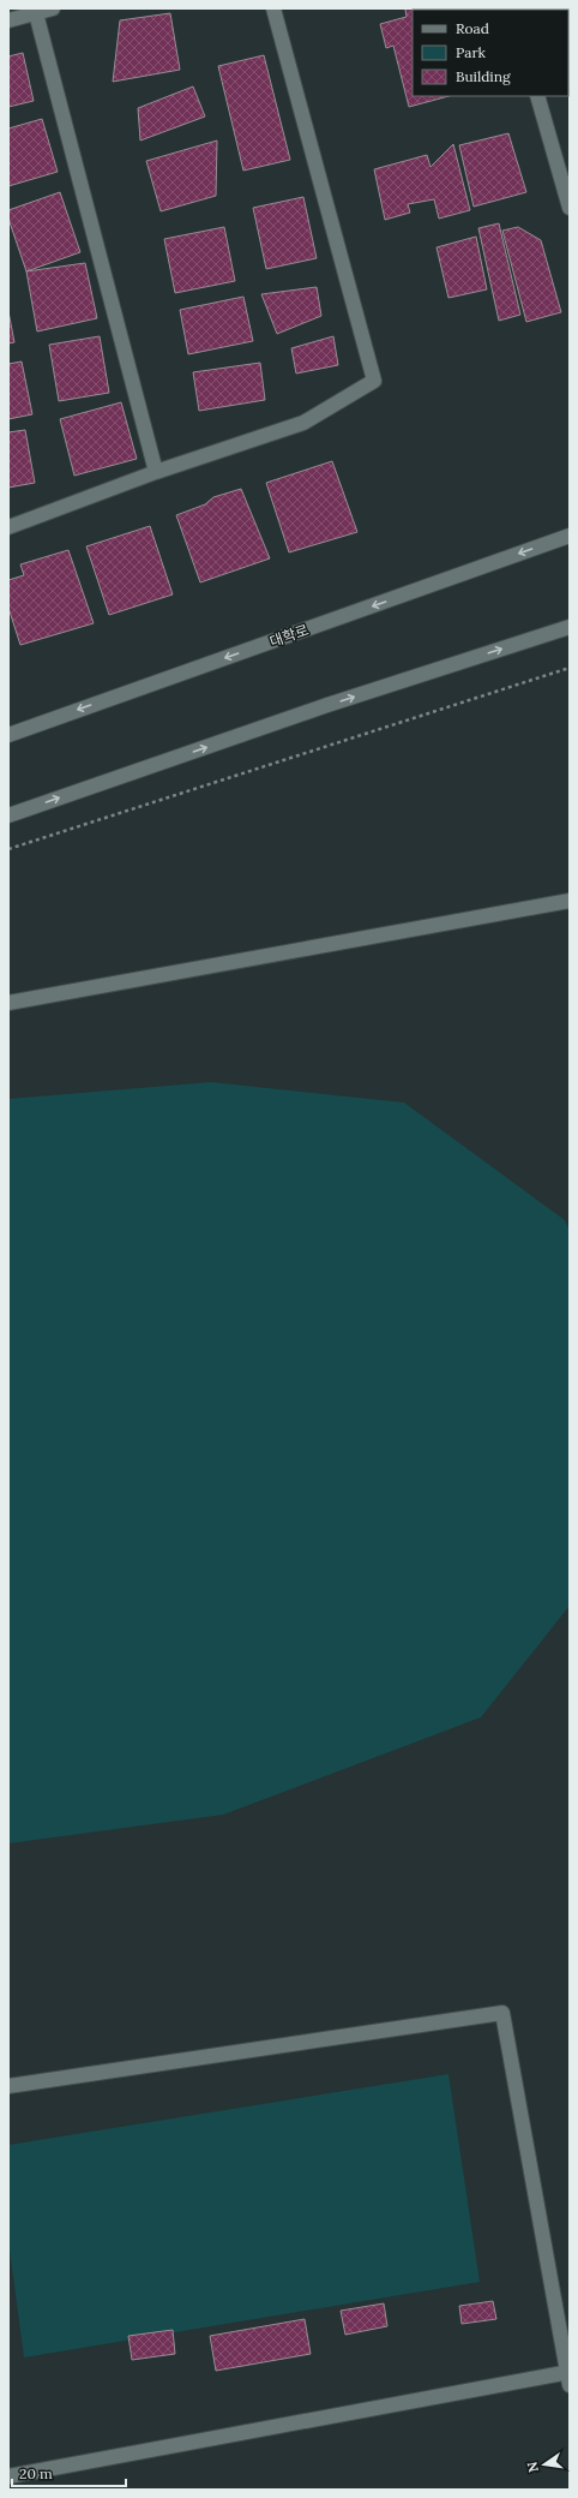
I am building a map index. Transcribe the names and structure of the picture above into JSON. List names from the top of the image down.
{
  "streets": {
    "street": ["대학로"]
  },
  "legend": ["Road", "Park", "Building"],
  "scale_bar": "20 m",
  "north": "left"
}
